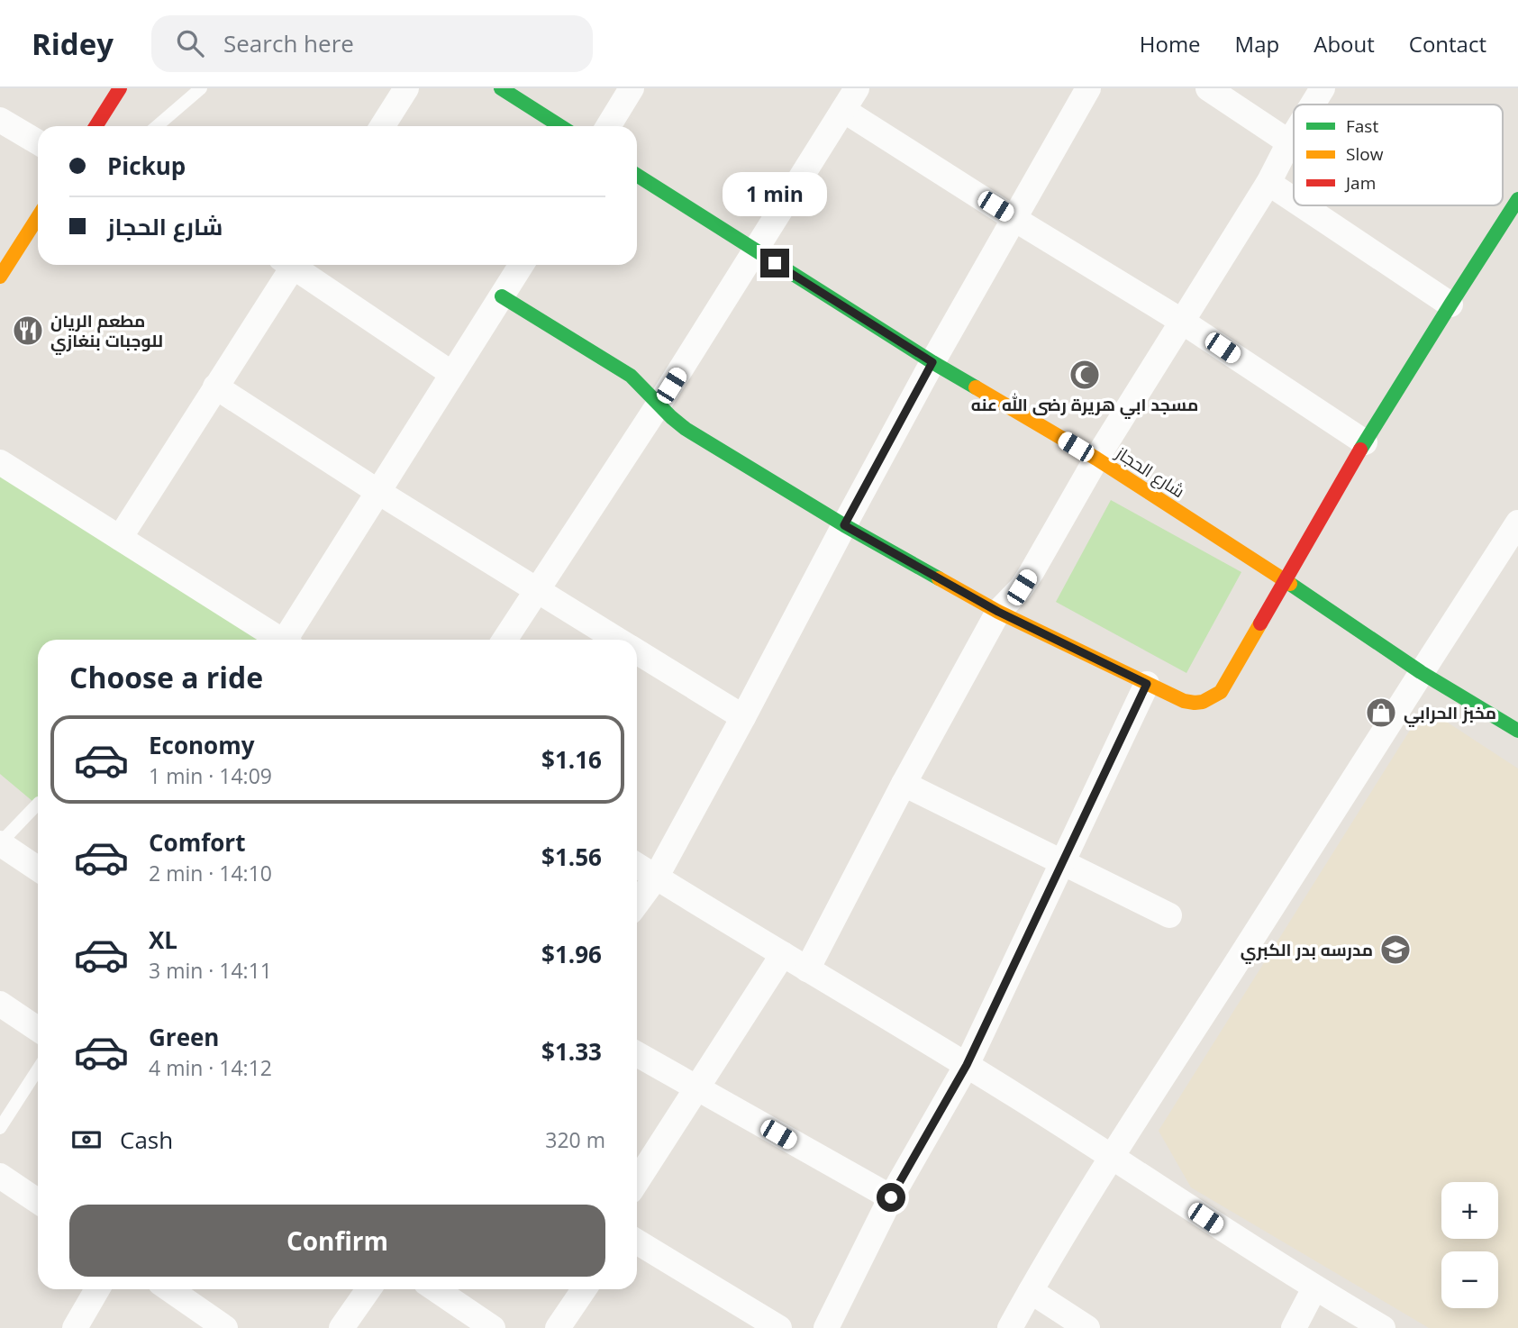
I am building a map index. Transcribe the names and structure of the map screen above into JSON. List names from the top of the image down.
{
  "streets": {
    "street": ["شارع الحجاز"]
  },
  "places": {
    "restaurant": ["مطعم الريان للوجبات بنغازي"],
    "mosque": ["مسجد ابي هريرة رضى الله عنه"],
    "shop": ["مخبز الحرابي"],
    "school or university": ["مدرسه بدر الكبري"]
  },
  "legend": ["Fast", "Slow", "Jam"],
  "page": {
    "header": "Ridey",
    "search": "Search here",
    "nav": [
      "Home",
      "Map",
      "About",
      "Contact"
    ],
    "banner": ["Pickup", "شارع الحجاز"],
    "bubble": "1 min",
    "heading": "Choose a ride",
    "list": [
      {
        "name": "Economy",
        "note": "1 min · 14:09",
        "value": "$1.16"
      },
      {
        "name": "Comfort",
        "note": "2 min · 14:10",
        "value": "$1.56"
      },
      {
        "name": "XL",
        "note": "3 min · 14:11",
        "value": "$1.96"
      },
      {
        "name": "Green",
        "note": "4 min · 14:12",
        "value": "$1.33"
      }
    ],
    "pay": ["Cash", "320 m"],
    "map_buttons": ["+", "−"],
    "buttons": "Confirm"
  }
}
